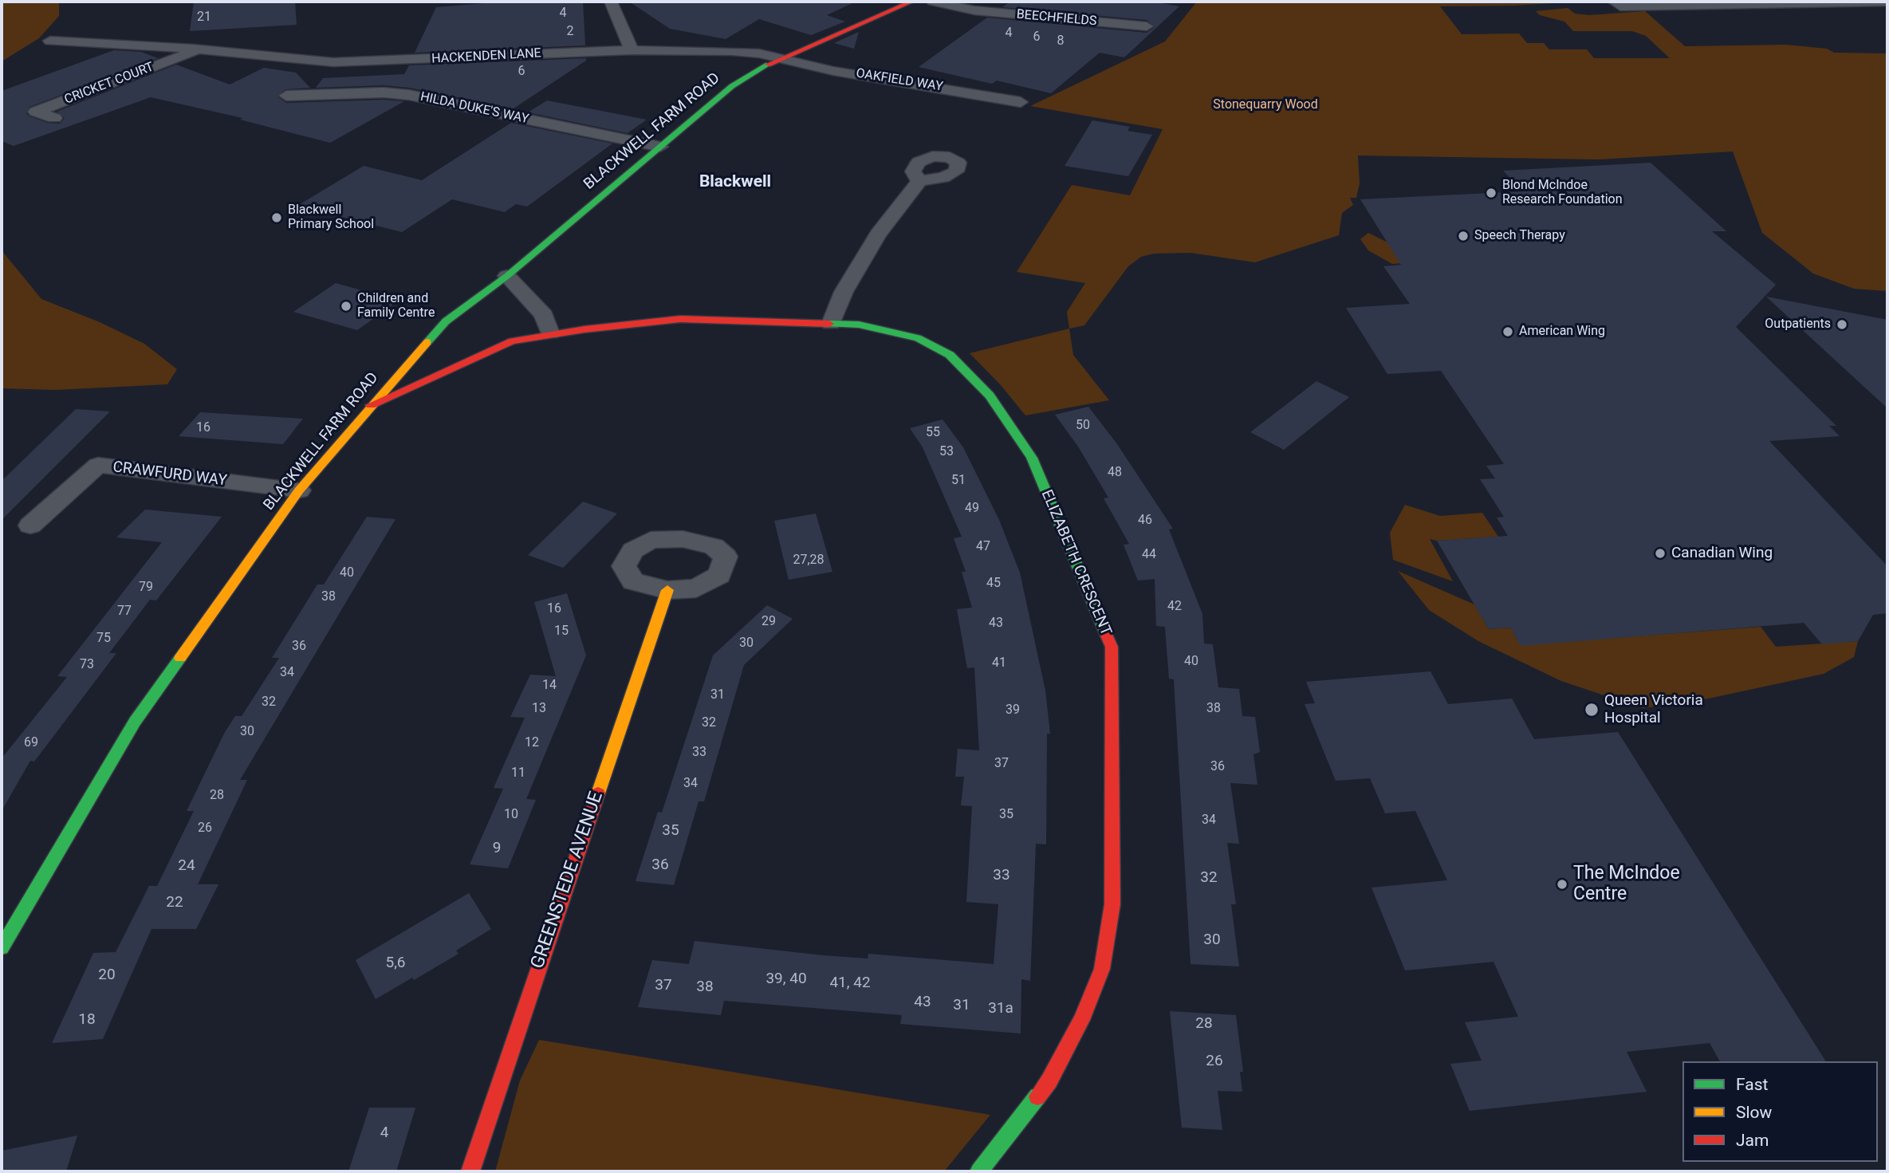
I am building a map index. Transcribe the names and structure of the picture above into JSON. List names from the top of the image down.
{
  "streets": {
    "street": [
      "BEECHFIELDS",
      "HACKENDEN LANE",
      "OAKFIELD WAY",
      "CRICKET COURT",
      "HILDA DUKE'S WAY",
      "BLACKWELL FARM ROAD",
      "CRAWFURD WAY",
      "ELIZABETH CRESCENT",
      "GREENSTEDE AVENUE"
    ]
  },
  "crossings": [
    ["HACKENDEN LANE", "OAKFIELD WAY"],
    ["HACKENDEN LANE", "CRICKET COURT"],
    ["HACKENDEN LANE", "BLACKWELL FARM ROAD"],
    ["OAKFIELD WAY", "BLACKWELL FARM ROAD"],
    ["HILDA DUKE'S WAY", "BLACKWELL FARM ROAD"],
    ["BLACKWELL FARM ROAD", "CRAWFURD WAY"],
    ["BLACKWELL FARM ROAD", "ELIZABETH CRESCENT"]
  ],
  "districts": ["Blackwell"],
  "parks": ["Stonequarry Wood"],
  "places": [
    "Blond McIndoe Research Foundation",
    "Blackwell Primary School",
    "Speech Therapy",
    "Children and Family Centre",
    "Outpatients",
    "American Wing",
    "Canadian Wing",
    "Queen Victoria Hospital",
    "The McIndoe Centre"
  ],
  "house_numbers": [
    "4",
    "21",
    "2",
    "4",
    "6",
    "8",
    "6",
    "50",
    "16",
    "55",
    "53",
    "48",
    "51",
    "49",
    "46",
    "47",
    "44",
    "27,28",
    "40",
    "45",
    "79",
    "38",
    "42",
    "16",
    "77",
    "29",
    "43",
    "15",
    "75",
    "30",
    "36",
    "40",
    "41",
    "73",
    "34",
    "14",
    "31",
    "32",
    "13",
    "38",
    "39",
    "32",
    "30",
    "69",
    "12",
    "33",
    "37",
    "36",
    "11",
    "34",
    "28",
    "10",
    "35",
    "34",
    "26",
    "35",
    "9",
    "36",
    "24",
    "33",
    "32",
    "22",
    "30",
    "5,6",
    "20",
    "39, 40",
    "41, 42",
    "37",
    "38",
    "43",
    "31",
    "31a",
    "18",
    "28",
    "26",
    "4"
  ],
  "legend": ["Fast", "Slow", "Jam"]
}
